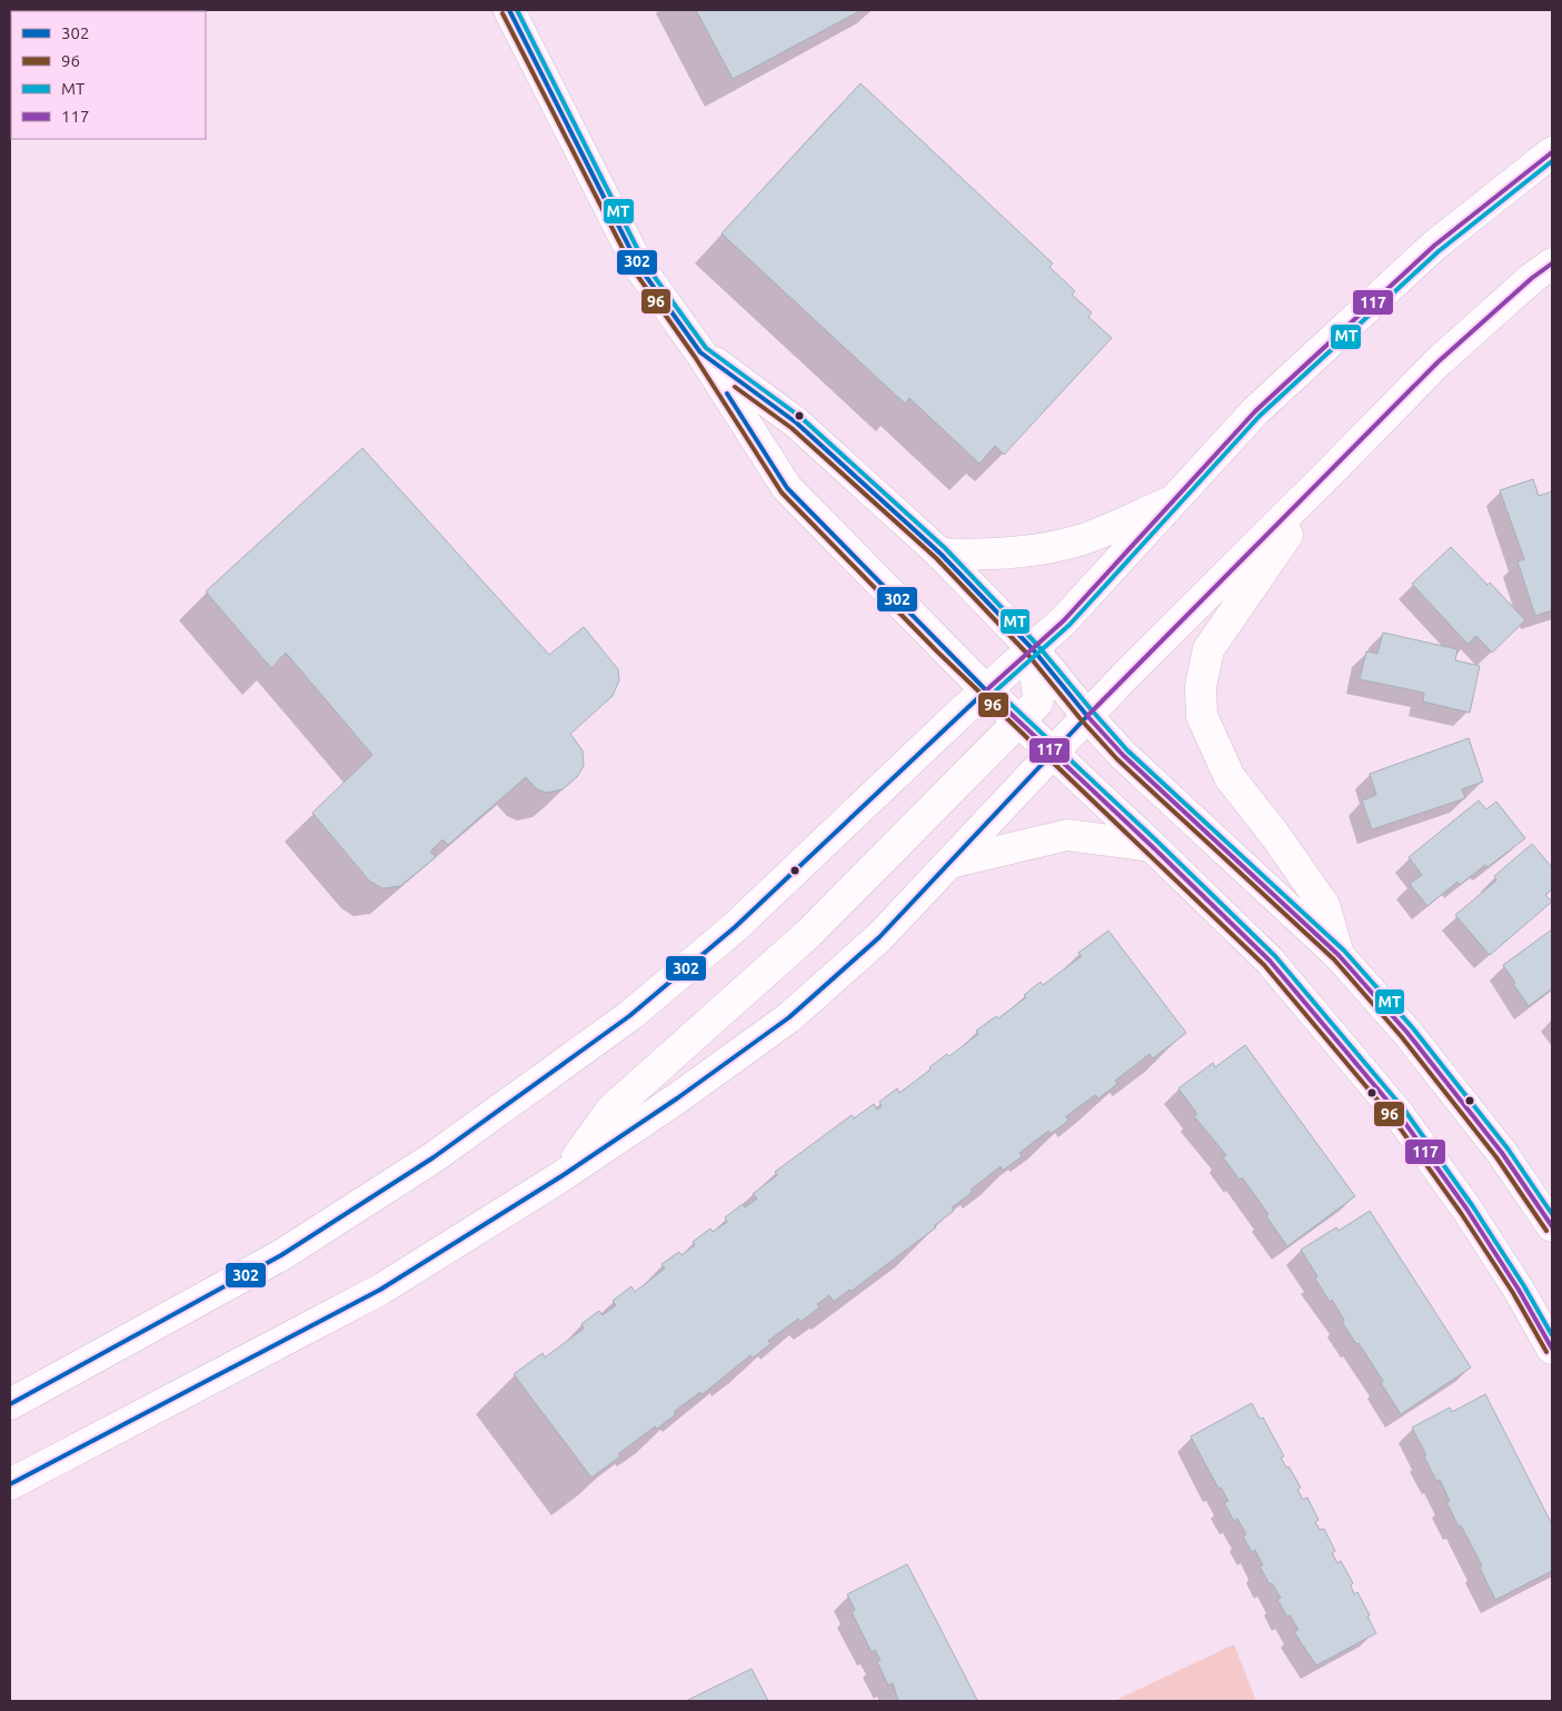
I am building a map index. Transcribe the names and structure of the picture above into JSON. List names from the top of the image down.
{
  "lines": [
    "transit line 302",
    "transit line MT",
    "transit line 96",
    "transit line 117"
  ],
  "legend": [
    "302",
    "96",
    "MT",
    "117"
  ]
}
